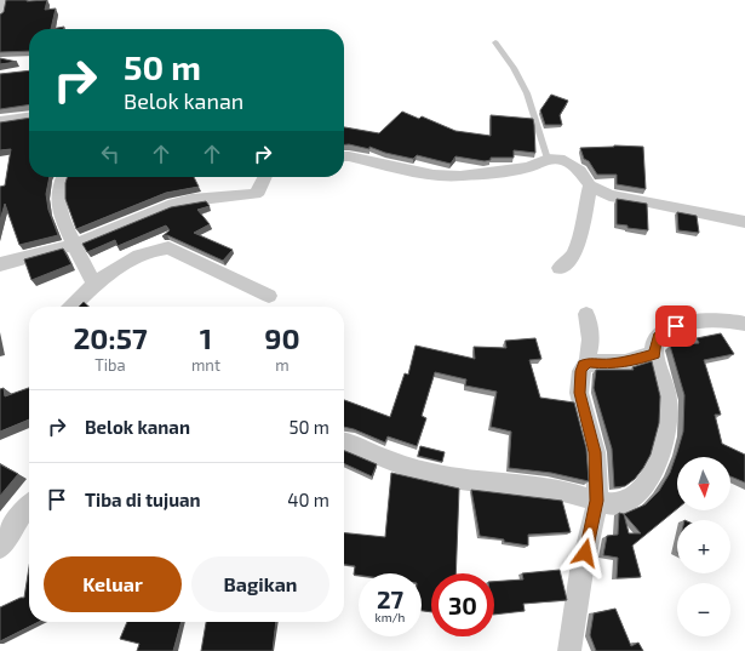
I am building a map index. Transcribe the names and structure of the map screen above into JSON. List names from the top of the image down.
{
  "north": "bottom",
  "page": {
    "turn": ["50 m", "Belok kanan"],
    "eta": [
      "20:57",
      "Tiba",
      "1",
      "mnt",
      "90",
      "m"
    ],
    "list": [
      {
        "name": "Belok kanan",
        "value": "50 m"
      },
      {
        "name": "Tiba di tujuan",
        "value": "40 m"
      }
    ],
    "map_buttons": ["+", "−"],
    "buttons": ["Keluar", "Bagikan"],
    "speed": "27 km/h",
    "limit": "30"
  }
}
